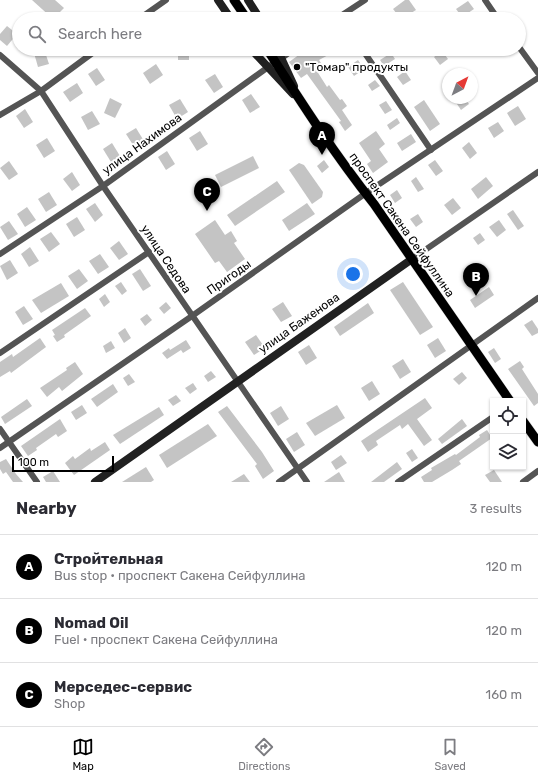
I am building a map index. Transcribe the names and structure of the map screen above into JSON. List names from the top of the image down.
{
  "streets": {
    "main road": ["проспект Сакена Сейфуллина"],
    "street": [
      "улица Нахимова",
      "улица Седова",
      "Пригоды",
      "улица Баженова"
    ]
  },
  "crossings": [
    ["улица Нахимова", "проспект Сакена Сейфуллина"],
    ["улица Нахимова", "улица Седова"],
    ["проспект Сакена Сейфуллина", "Пригоды"],
    ["проспект Сакена Сейфуллина", "улица Баженова"],
    ["улица Седова", "Пригоды"],
    ["улица Седова", "улица Баженова"]
  ],
  "places": ["\"Томар\" продукты"],
  "scale_bar": "100 m",
  "north": "top right",
  "page": {
    "search": "Search here",
    "pins": ["A", "C", "B"],
    "scale": "100 m",
    "heading": ["Nearby", "3 results"],
    "list": [
      {
        "mark": "A",
        "name": "Стройтельная",
        "note": "Bus stop · проспект Сакена Сейфуллина",
        "value": "120 m"
      },
      {
        "mark": "B",
        "name": "Nomad Oil",
        "note": "Fuel · проспект Сакена Сейфуллина",
        "value": "120 m"
      },
      {
        "mark": "C",
        "name": "Мерседес-сервис",
        "note": "Shop",
        "value": "160 m"
      }
    ],
    "nav": ["Map", "Directions", "Saved"]
  }
}
